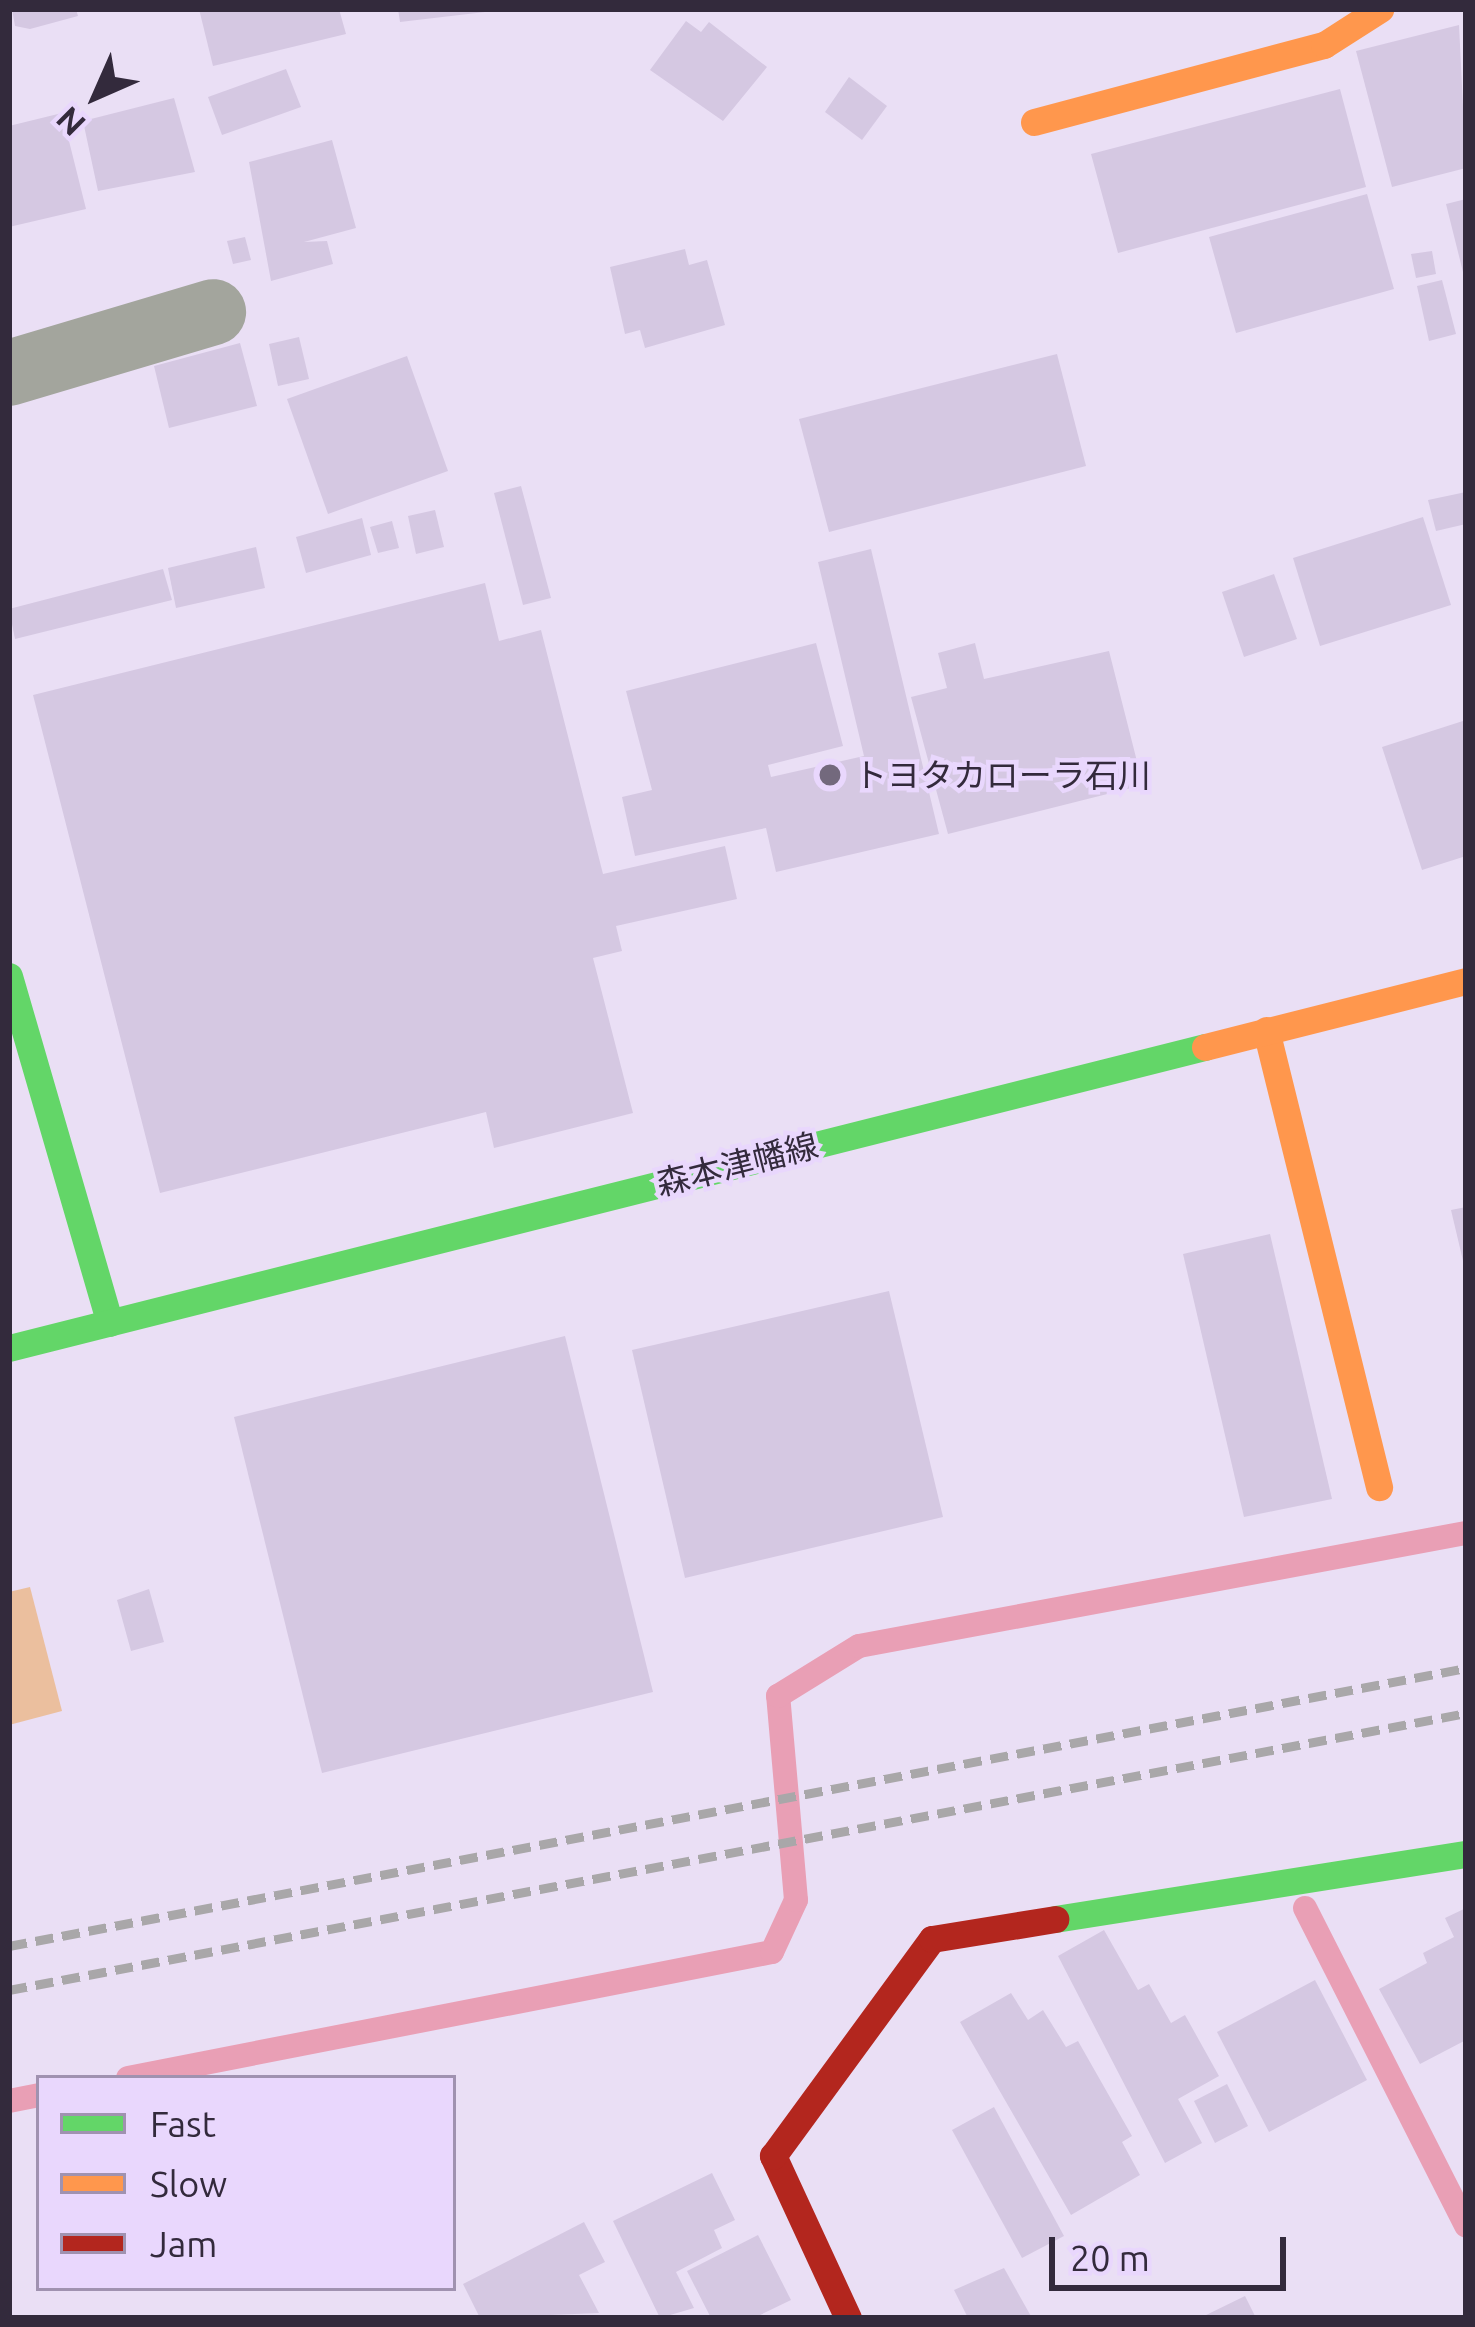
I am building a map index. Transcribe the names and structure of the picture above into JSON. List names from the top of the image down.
{
  "streets": {
    "street": ["森本津幡線"]
  },
  "places": ["トヨタカローラ石川"],
  "legend": ["Fast", "Slow", "Jam"],
  "scale_bar": "20 m",
  "north": "bottom left"
}
